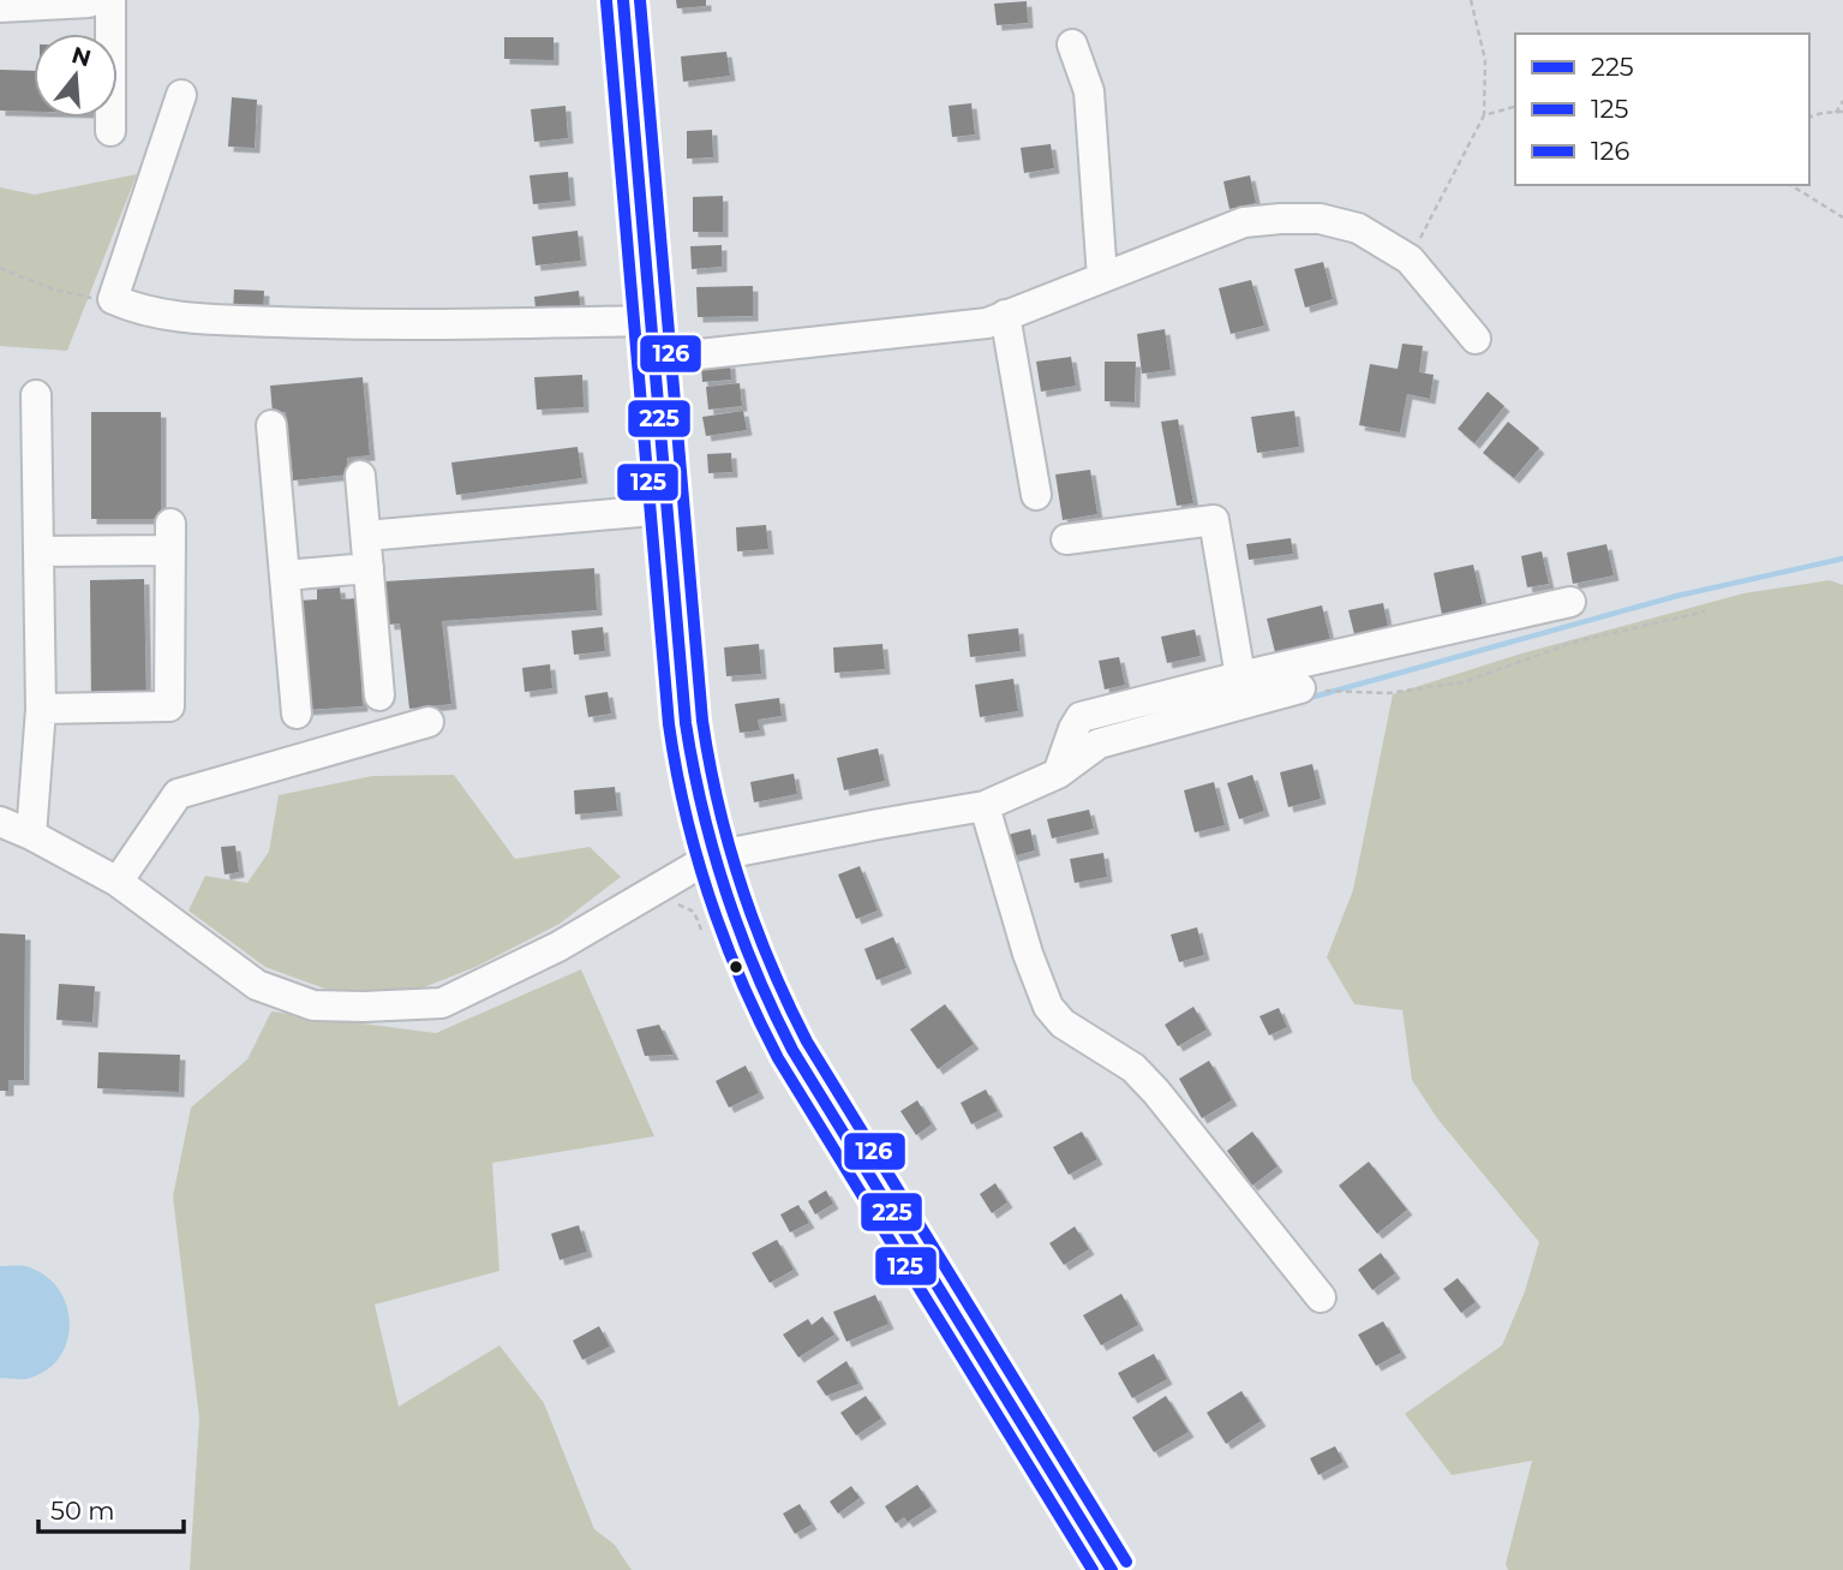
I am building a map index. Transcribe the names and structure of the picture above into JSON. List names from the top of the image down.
{
  "lines": ["transit line 225", "transit line 126", "transit line 125"],
  "legend": ["225", "125", "126"],
  "scale_bar": "50 m",
  "north": "top"
}
